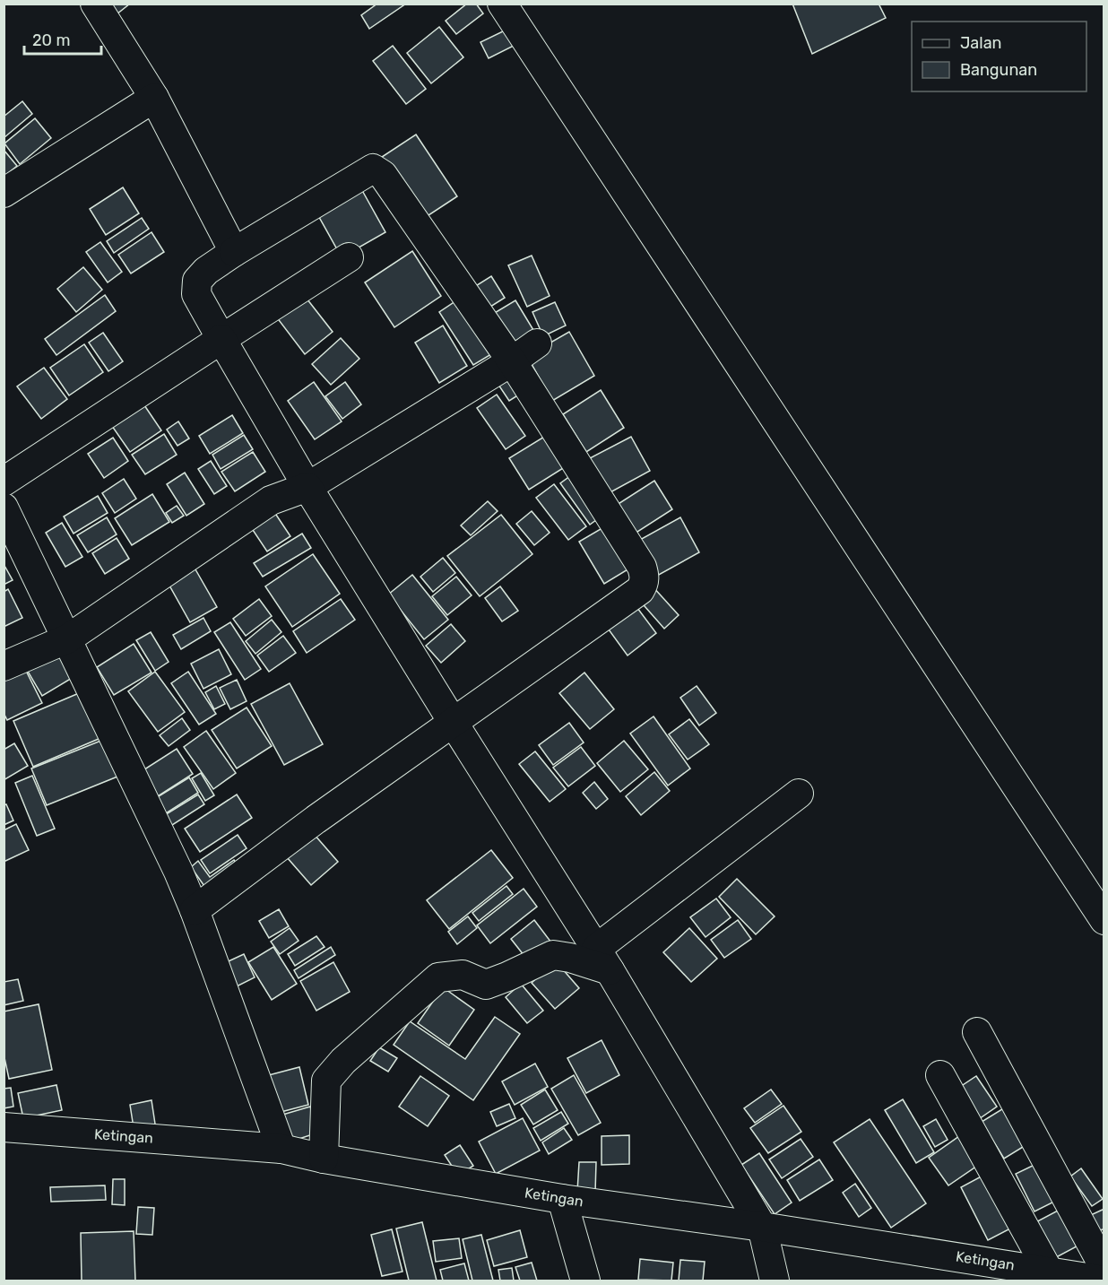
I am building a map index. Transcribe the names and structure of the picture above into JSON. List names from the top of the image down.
{
  "streets": {
    "street": ["Ketingan"]
  },
  "legend": ["Jalan", "Bangunan"],
  "scale_bar": "20 m"
}
